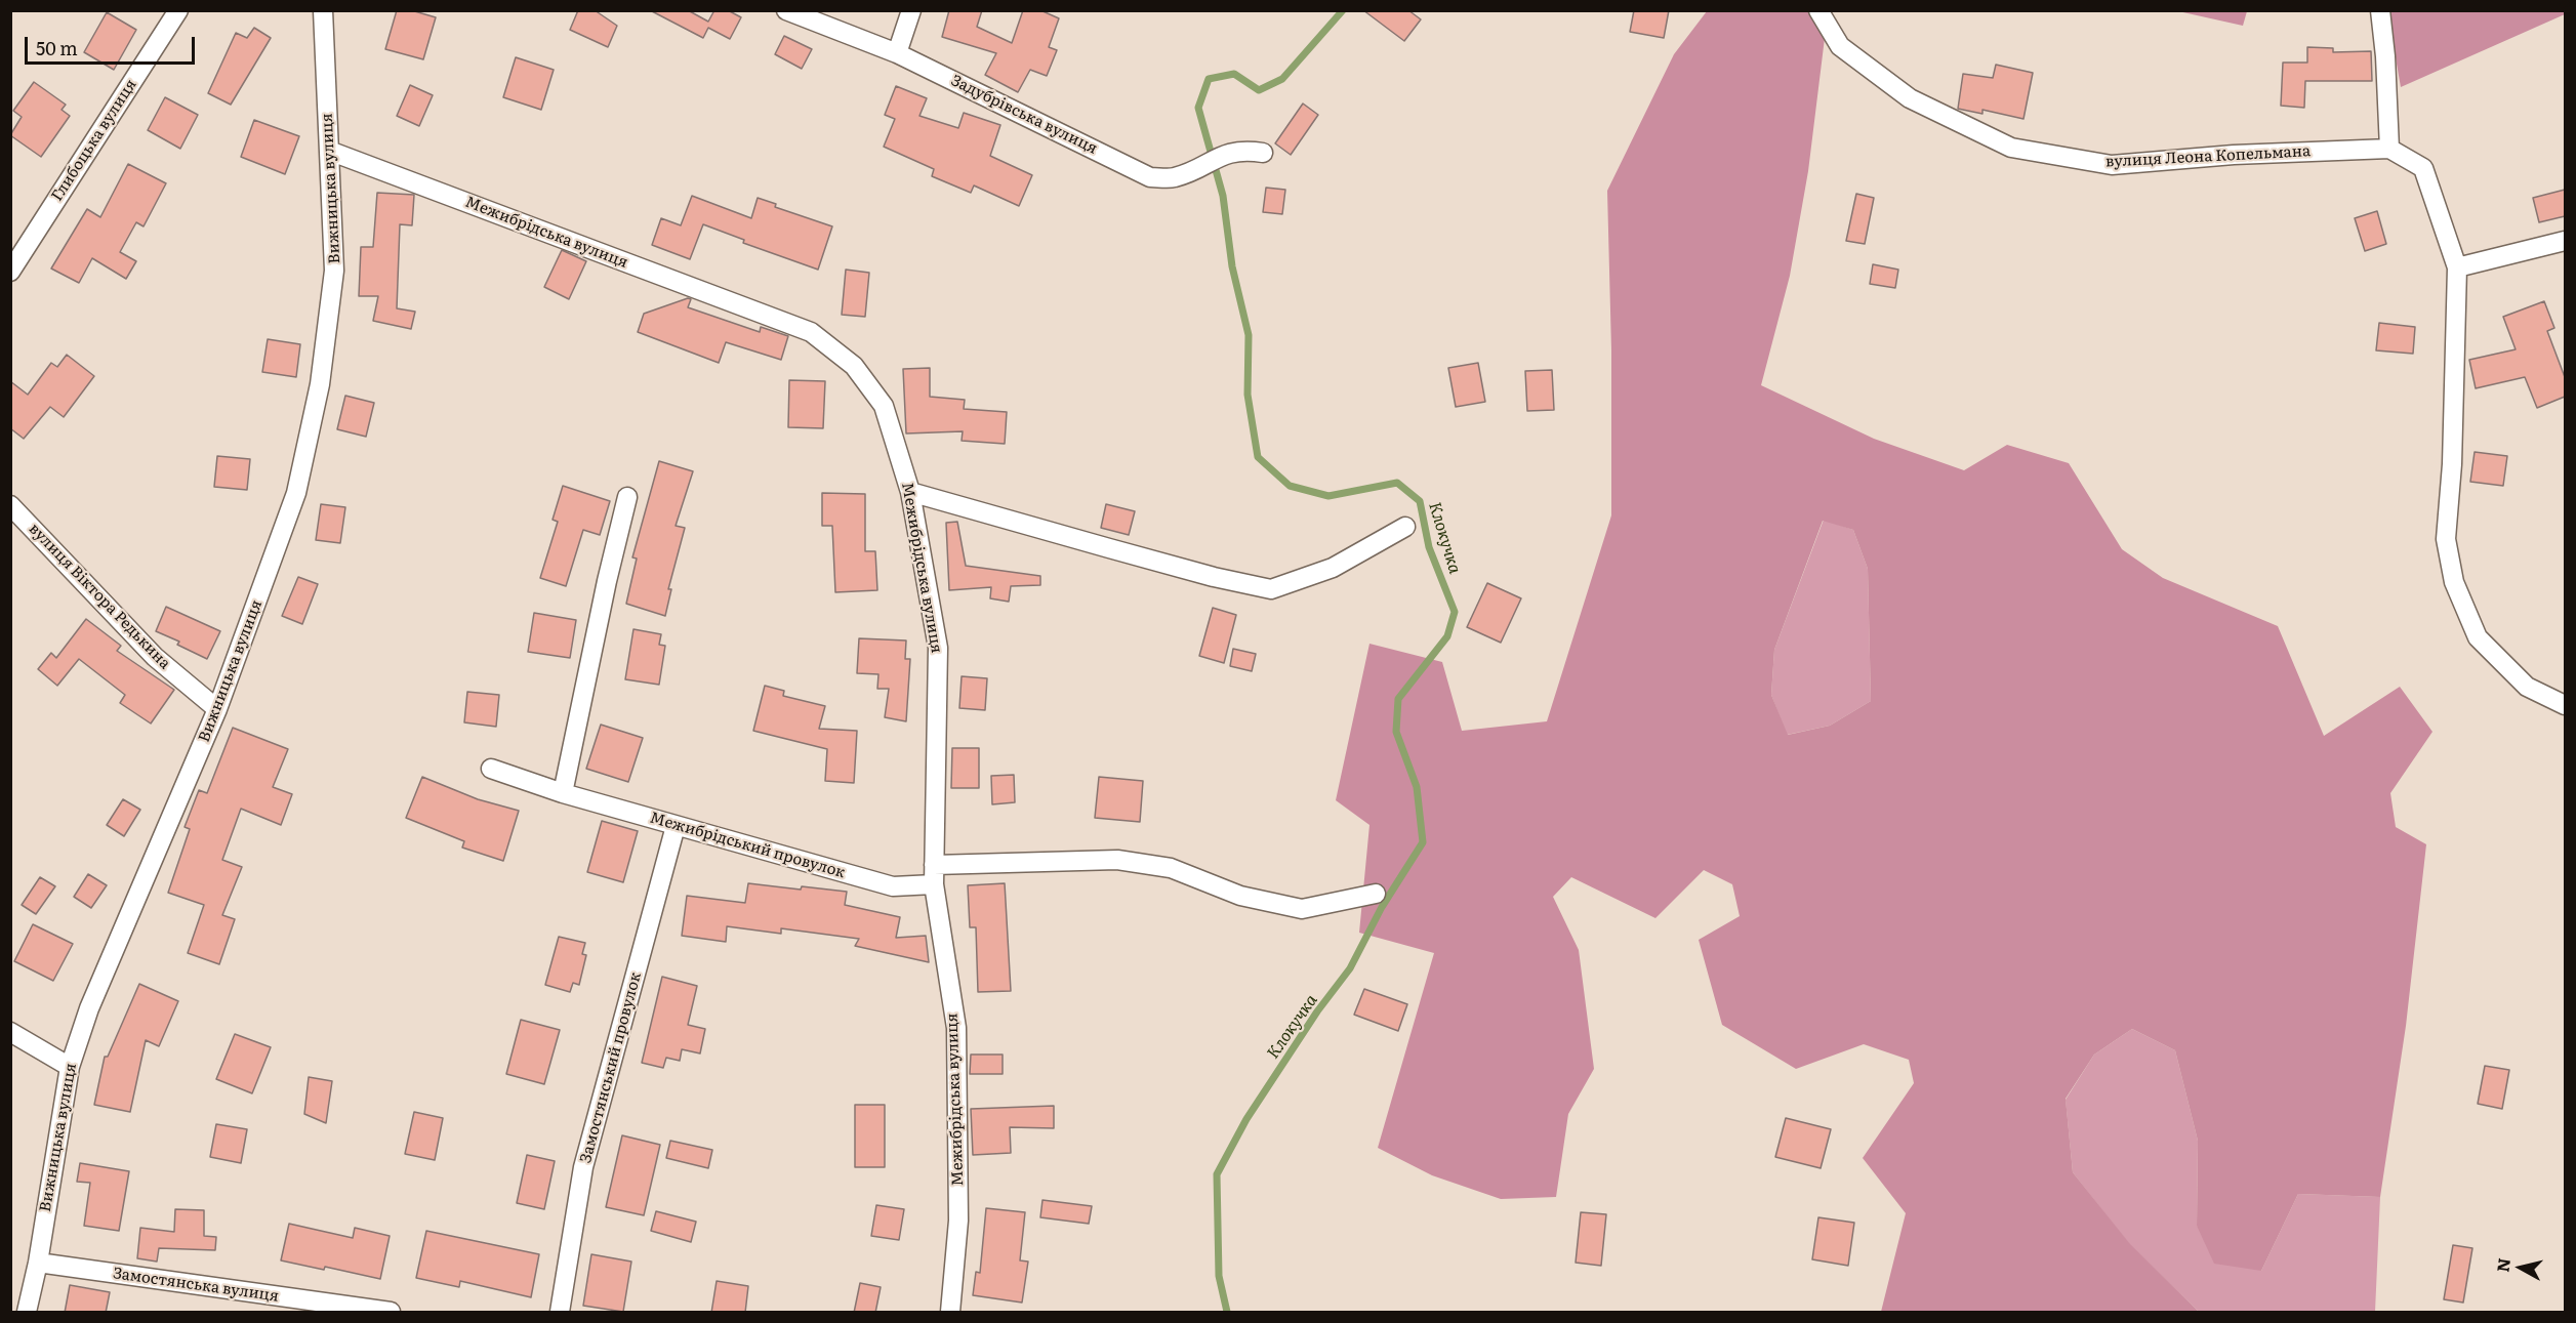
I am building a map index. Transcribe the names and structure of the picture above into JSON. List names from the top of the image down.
{
  "streets": {
    "street": [
      "Задубрівська вулиця",
      "Глибоцька вулиця",
      "вулиця Леона Копельмана",
      "Вижницька вулиця",
      "Межибрідська вулиця",
      "вулиця Віктора Редькина",
      "Межибрідський провулок",
      "Замостянський провулок",
      "Замостянська вулиця"
    ]
  },
  "crossings": [
    ["Вижницька вулиця", "Межибрідська вулиця"],
    ["Вижницька вулиця", "вулиця Віктора Редькина"],
    ["Вижницька вулиця", "Замостянська вулиця"],
    ["Межибрідська вулиця", "Межибрідський провулок"],
    ["Межибрідський провулок", "Замостянський провулок"]
  ],
  "water": ["Клокучка"],
  "scale_bar": "50 m",
  "north": "left"
}
